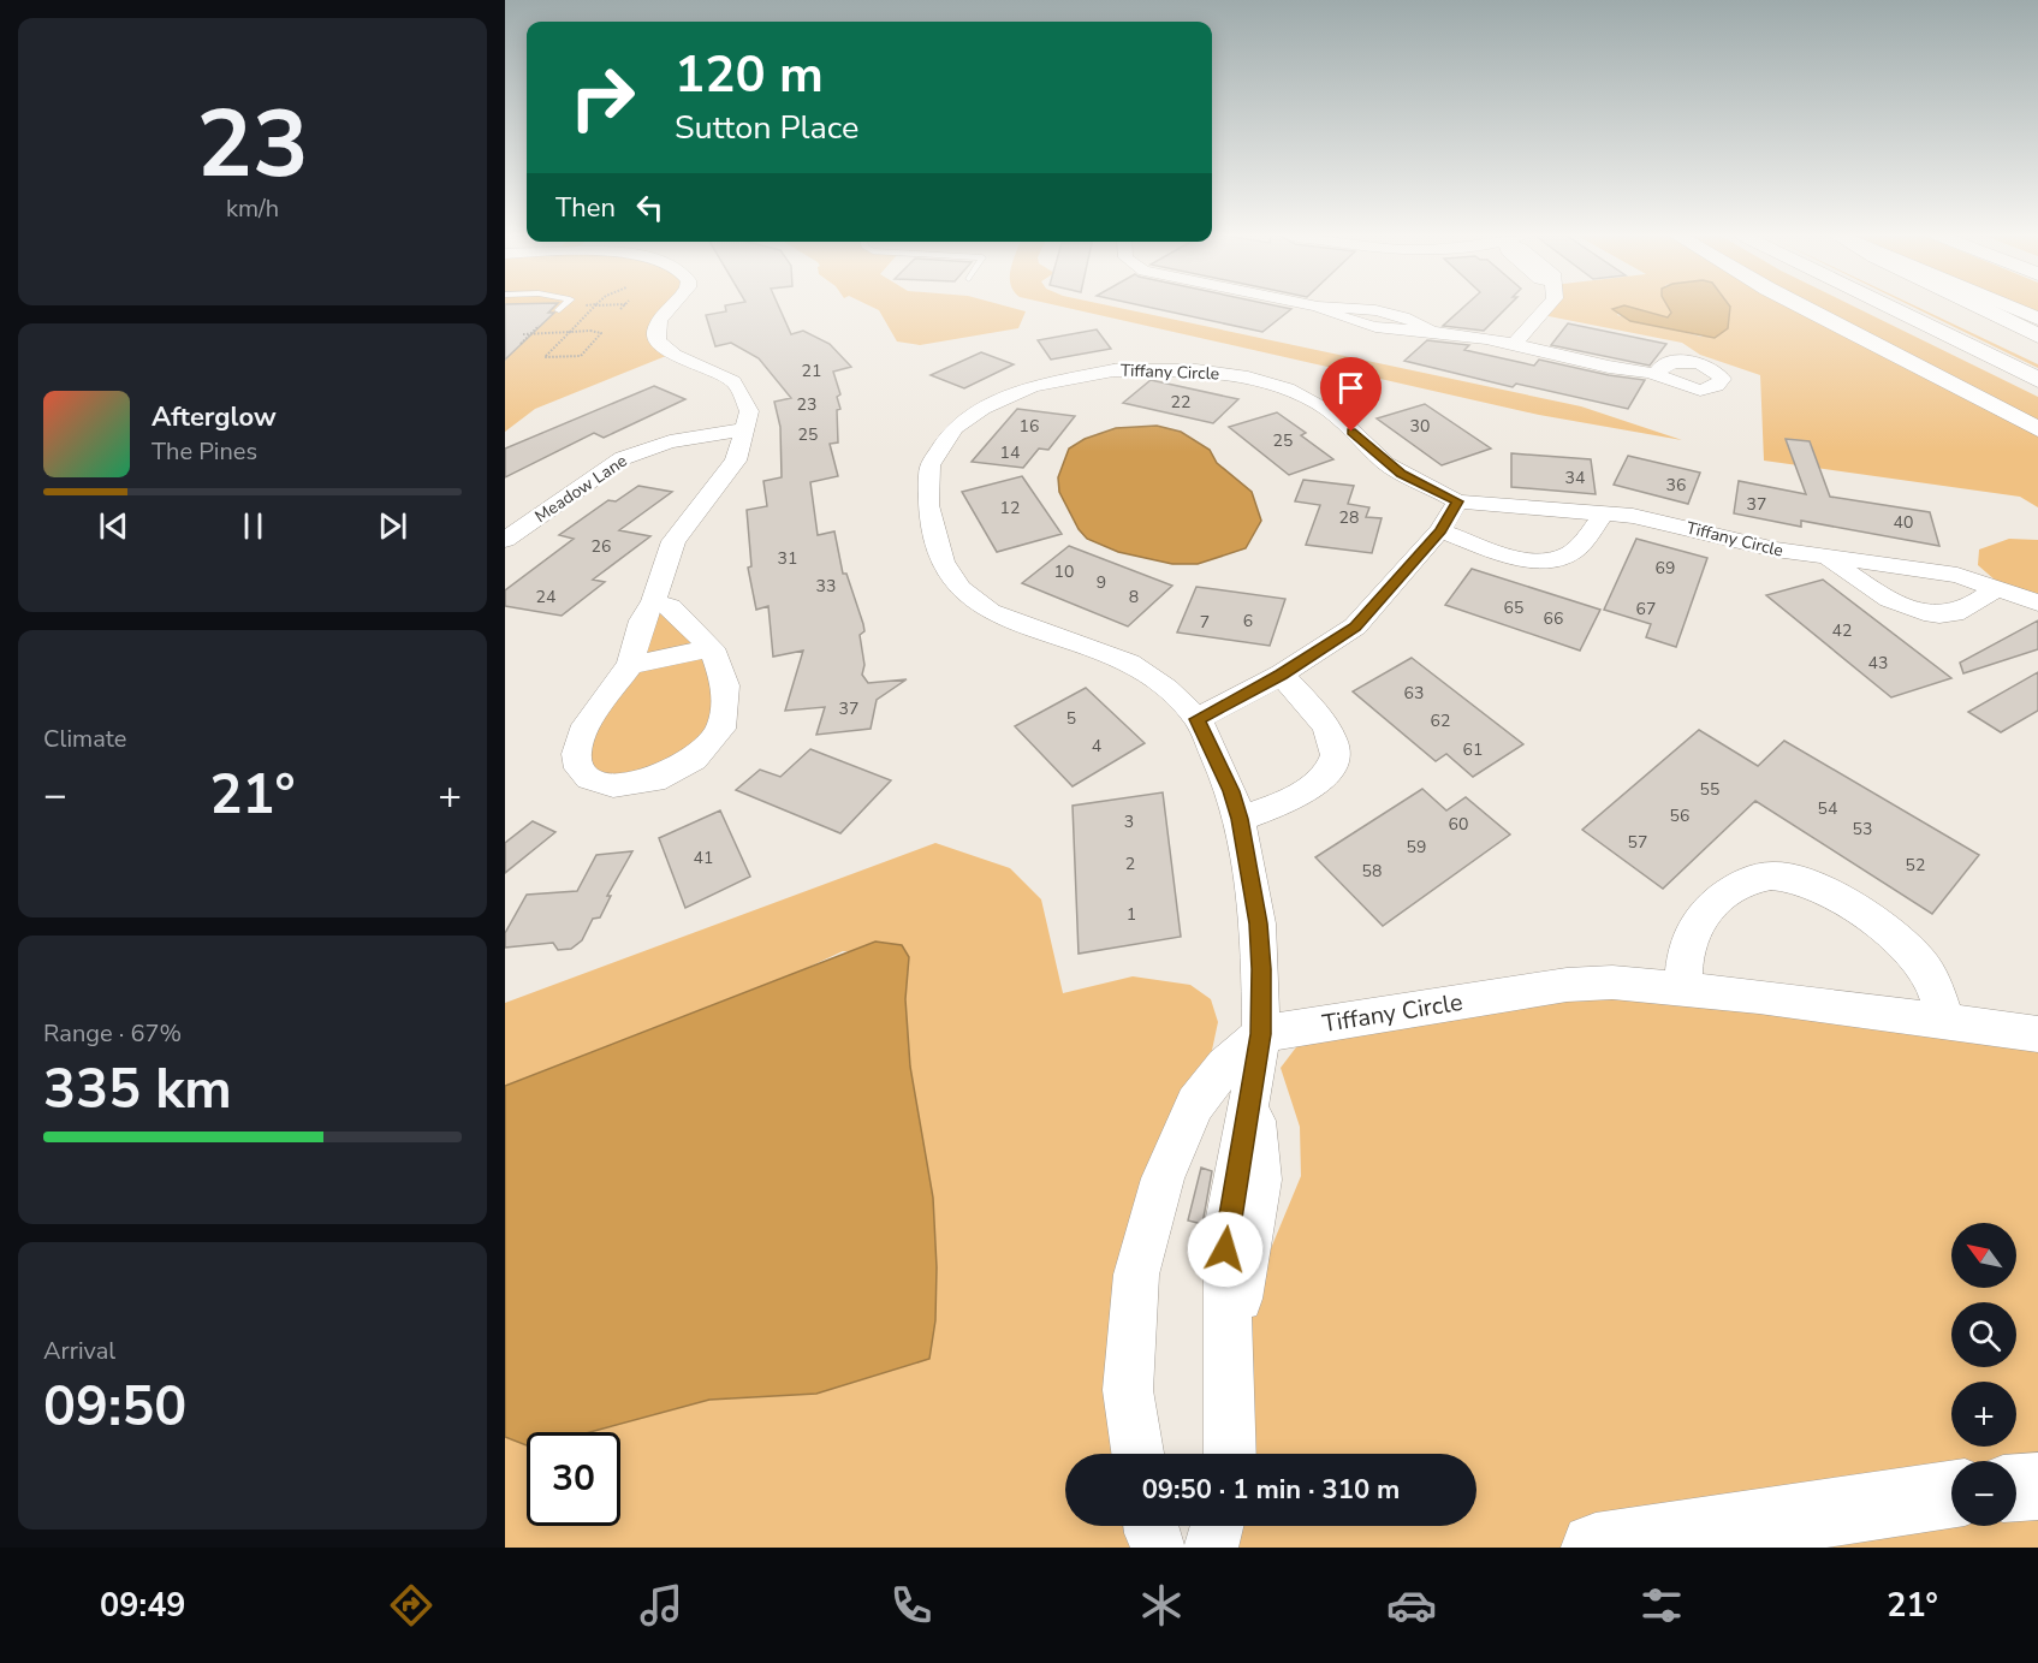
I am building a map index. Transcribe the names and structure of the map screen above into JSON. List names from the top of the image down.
{
  "streets": {
    "street": ["Tiffany Circle", "Meadow Lane"]
  },
  "house_numbers": [
    "21",
    "22",
    "23",
    "16",
    "30",
    "25",
    "25",
    "14",
    "34",
    "36",
    "37",
    "12",
    "28",
    "40",
    "26",
    "31",
    "69",
    "10",
    "9",
    "33",
    "24",
    "8",
    "65",
    "67",
    "66",
    "6",
    "7",
    "42",
    "43",
    "63",
    "37",
    "5",
    "62",
    "4",
    "61",
    "55",
    "54",
    "56",
    "3",
    "60",
    "53",
    "57",
    "59",
    "41",
    "2",
    "52",
    "58",
    "1"
  ],
  "north": "top left",
  "page": {
    "tile": [
      ["23", "km/h"],
      "Climate",
      ["Range · 67%", "335 km"],
      ["Arrival", "09:50"]
    ],
    "turn": ["120 m", "Sutton Place"],
    "then": "Then",
    "song": ["Afterglow", "The Pines"],
    "heat": ["−", "21°", "+"],
    "map_buttons": ["+", "−"],
    "limit": "30",
    "trip": "09:50 · 1 min · 310 m",
    "tabs": ["09:49", "21°"]
  }
}
